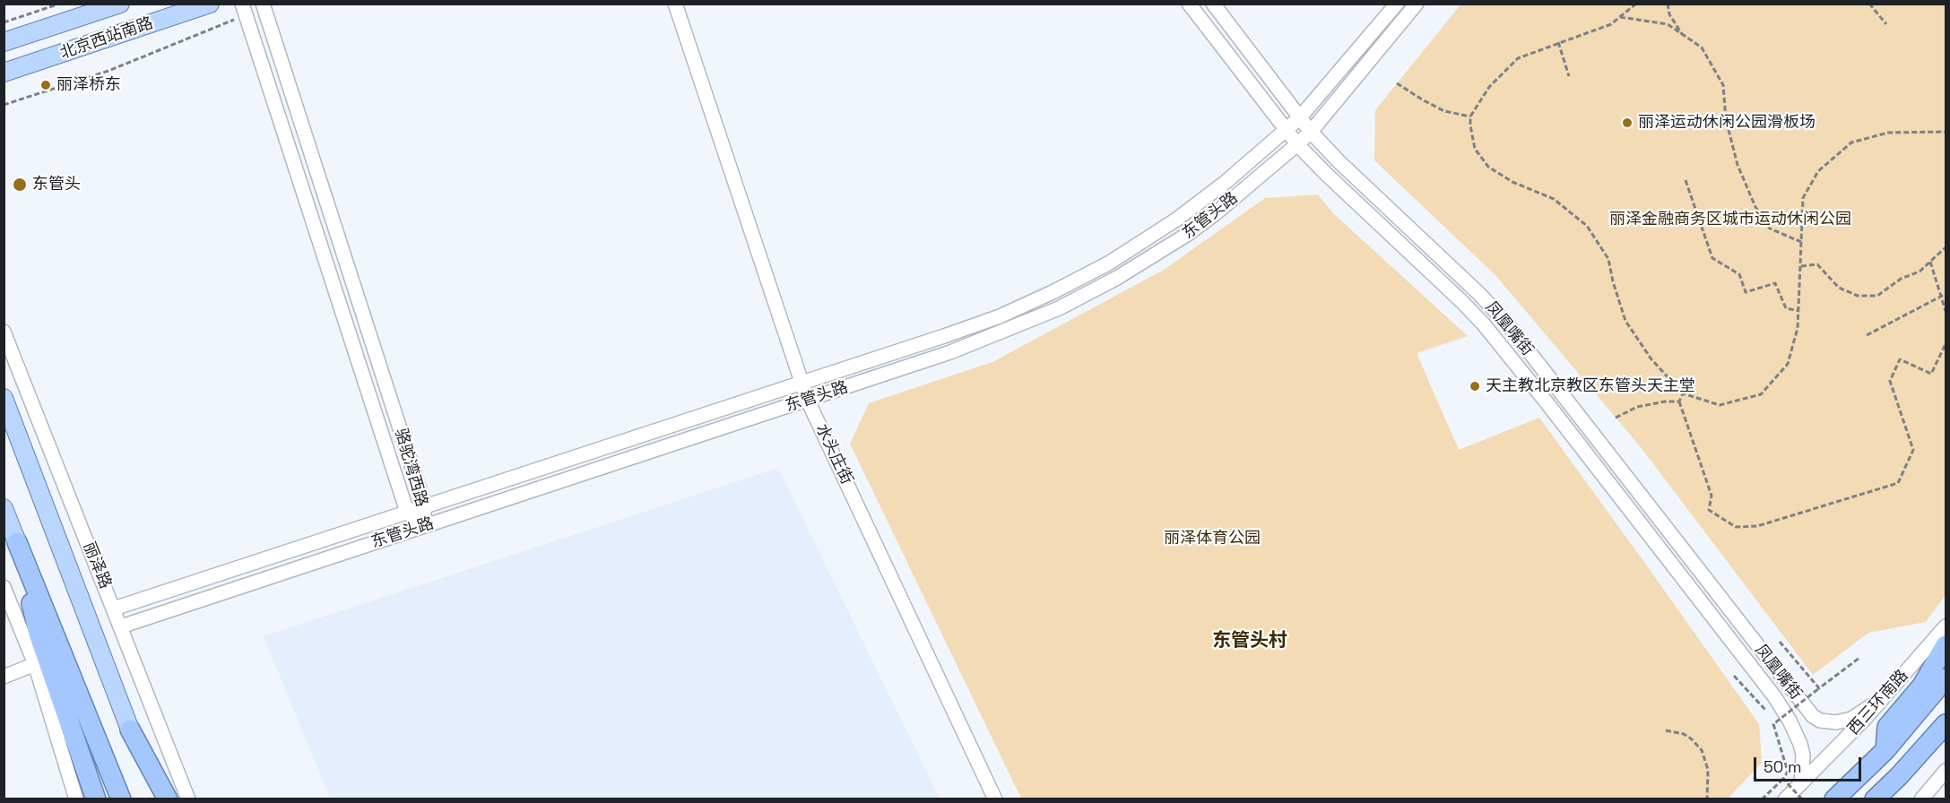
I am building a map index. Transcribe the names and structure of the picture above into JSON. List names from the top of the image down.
{
  "streets": {
    "highway": ["丽泽路"],
    "main road": ["北京西站南路"],
    "street": [
      "东管头路",
      "凤凰嘴街",
      "水头庄街",
      "骆驼湾西路",
      "西三环南路"
    ]
  },
  "crossings": [
    ["东管头路", "凤凰嘴街"],
    ["东管头路", "水头庄街"],
    ["东管头路", "骆驼湾西路"],
    ["东管头路", "丽泽路"],
    ["凤凰嘴街", "西三环南路"]
  ],
  "districts": ["东管头村"],
  "parks": ["丽泽金融商务区城市运动休闲公园", "丽泽体育公园"],
  "places": [
    "丽泽桥东",
    "丽泽运动休闲公园滑板场",
    "东管头",
    "天主教北京教区东管头天主堂"
  ],
  "scale_bar": "50 m"
}
